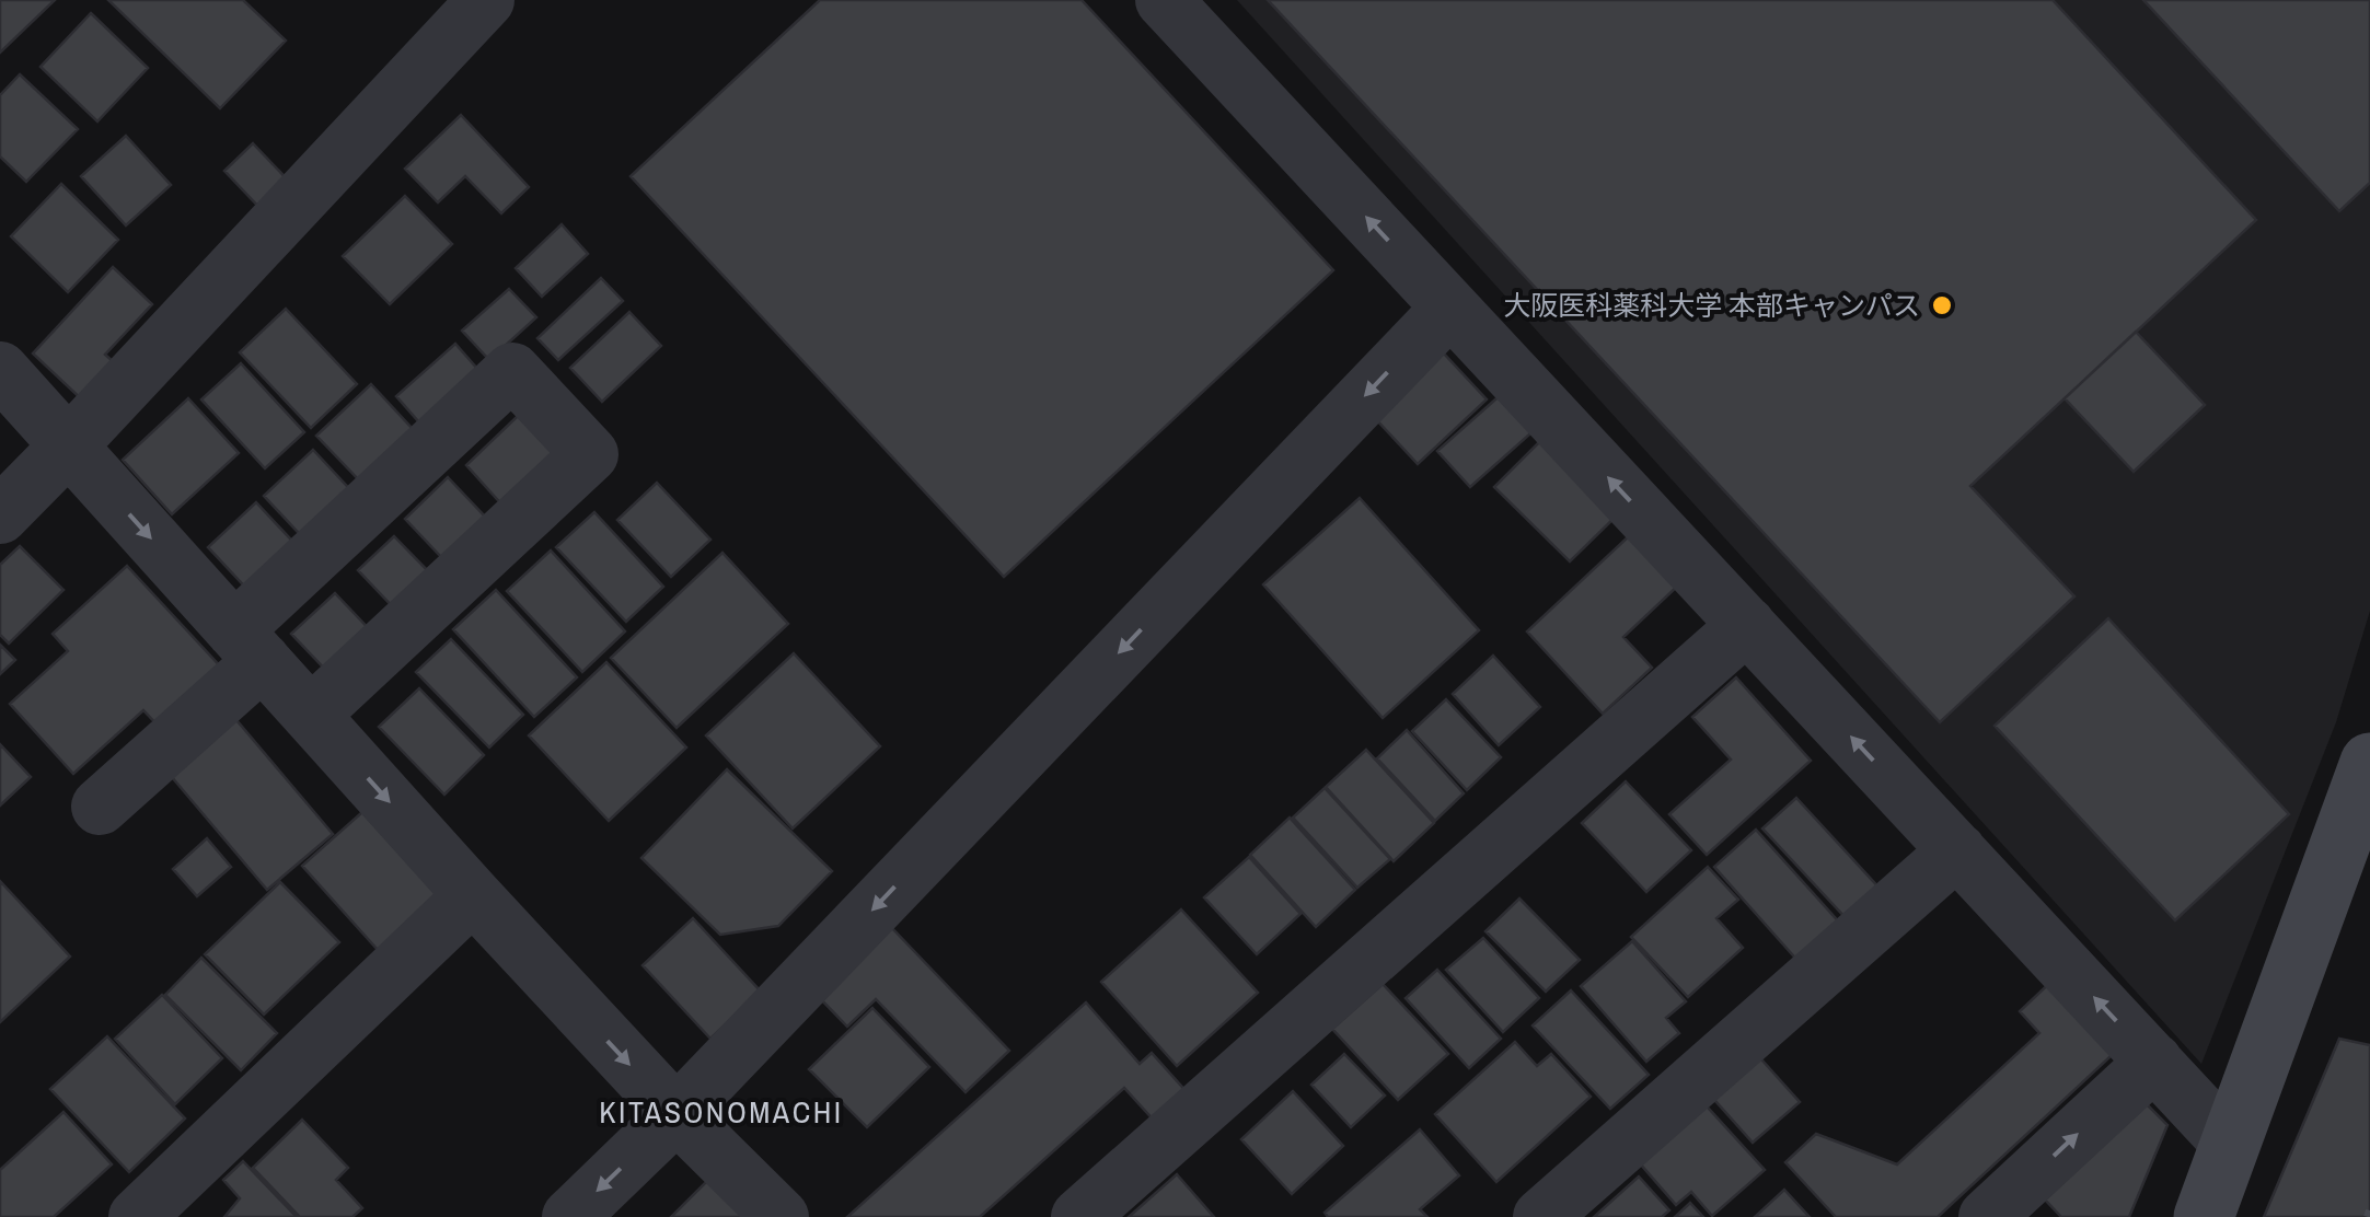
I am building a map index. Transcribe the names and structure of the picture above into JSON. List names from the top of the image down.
{
  "districts": ["KITASONOMACHI"],
  "places": ["大阪医科薬科大学 本部キャンパス"]
}
